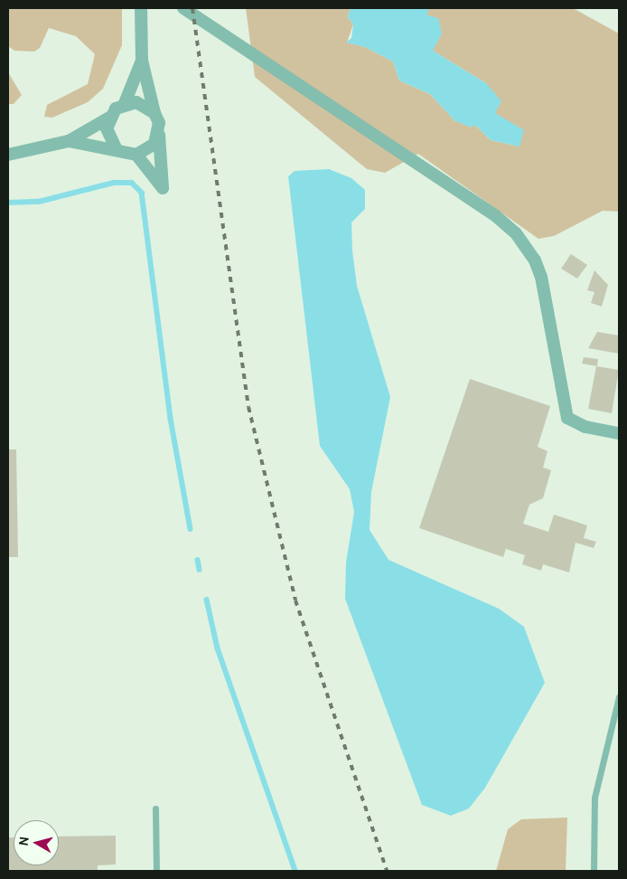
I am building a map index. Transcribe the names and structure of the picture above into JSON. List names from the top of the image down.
{
  "north": "left"
}
